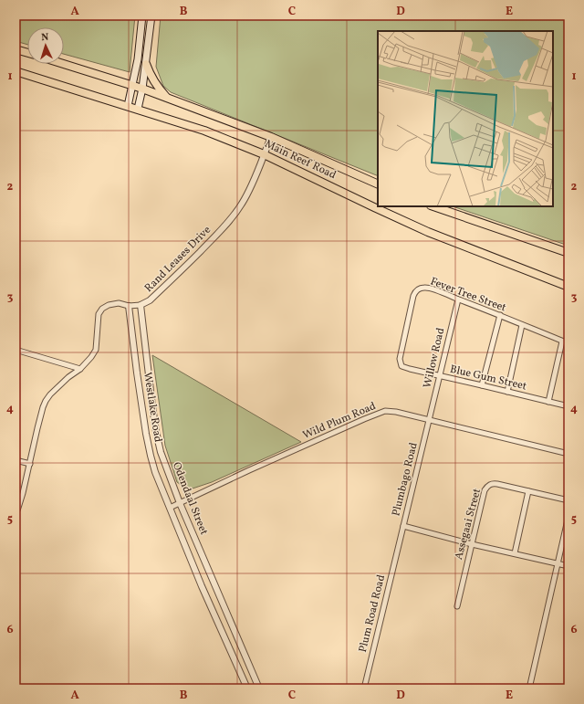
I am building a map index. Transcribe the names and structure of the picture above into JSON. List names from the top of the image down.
{
  "streets": {
    "main road": ["Main Reef Road"],
    "street": [
      "Rand Leases Drive",
      "Fever Tree Street",
      "Willow Road",
      "Blue Gum Street",
      "Westlake Road",
      "Wild Plum Road",
      "Plumbago Road",
      "Odendaal Street",
      "Assegaai Street",
      "Plum Road Road"
    ]
  },
  "crossings": [
    ["Main Reef Road", "Rand Leases Drive"],
    ["Rand Leases Drive", "Westlake Road"],
    ["Rand Leases Drive", "Odendaal Street"],
    ["Fever Tree Street", "Willow Road"],
    ["Fever Tree Street", "Blue Gum Street"],
    ["Willow Road", "Blue Gum Street"],
    ["Willow Road", "Wild Plum Road"],
    ["Willow Road", "Plumbago Road"],
    ["Westlake Road", "Wild Plum Road"],
    ["Westlake Road", "Odendaal Street"],
    ["Wild Plum Road", "Plumbago Road"],
    ["Wild Plum Road", "Odendaal Street"],
    ["Plumbago Road", "Plum Road Road"]
  ],
  "north": "top",
  "grid": {
    "columns": [
      "A",
      "B",
      "C",
      "D",
      "E"
    ],
    "rows": [
      "1",
      "2",
      "3",
      "4",
      "5",
      "6"
    ]
  }
}
